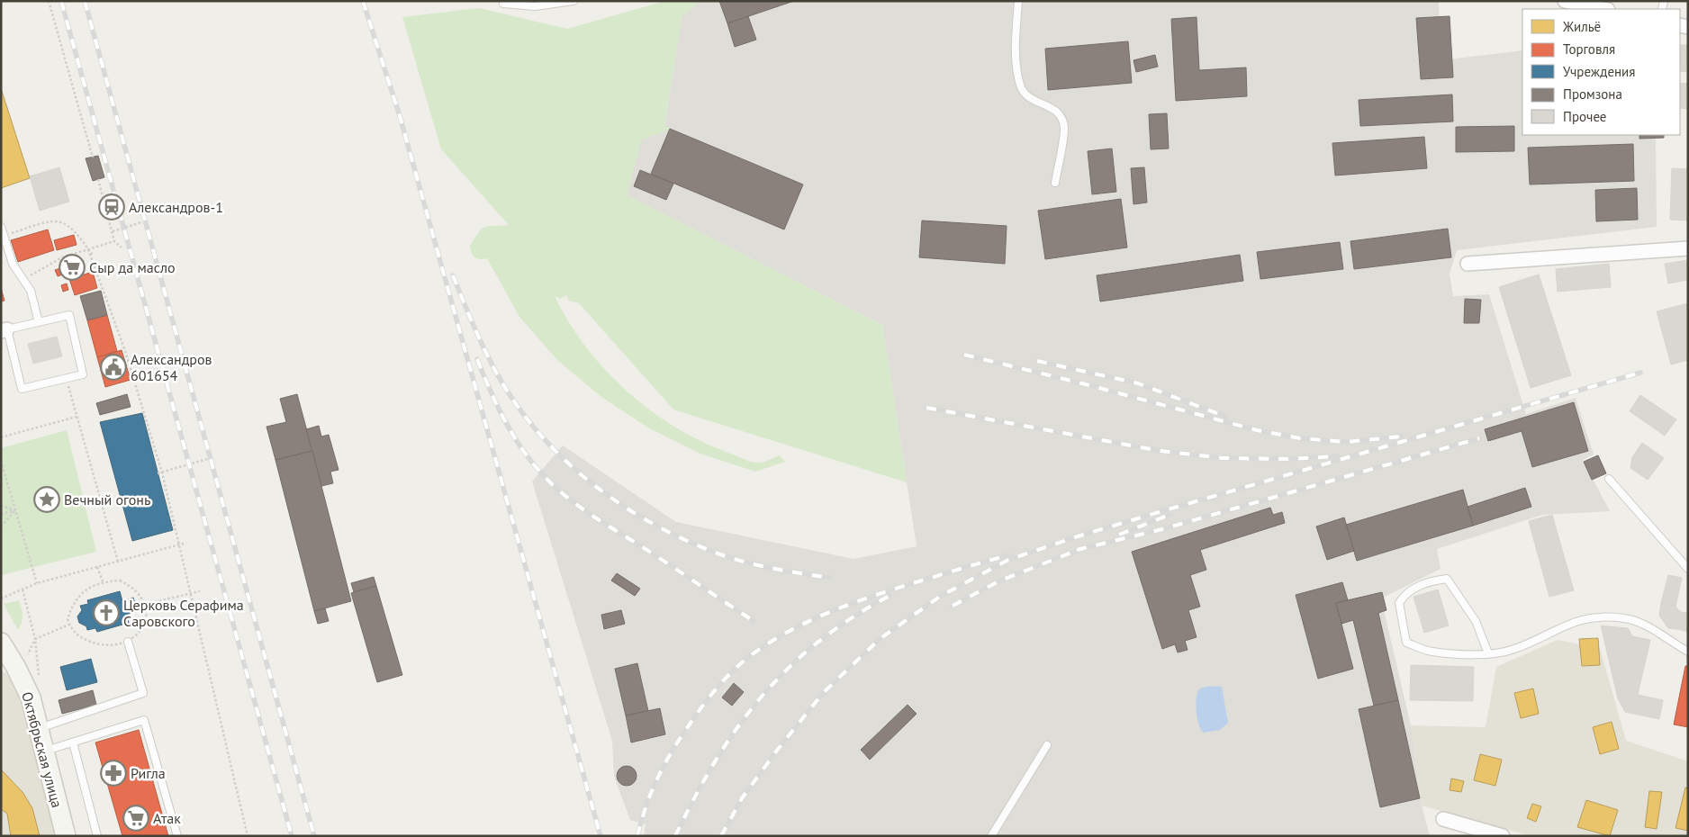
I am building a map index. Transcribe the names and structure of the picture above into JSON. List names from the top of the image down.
{
  "streets": {
    "main road": ["Октябрьская улица"]
  },
  "places": {
    "station": ["Александров-1"],
    "supermarket": ["Сыр да масло", "Атак"],
    "public building": ["Александров 601654"],
    "place": ["Вечный огонь"],
    "church": ["Церковь Серафима Саровского"],
    "pharmacy": ["Ригла"]
  },
  "legend": [
    "Жильё",
    "Торговля",
    "Учреждения",
    "Промзона",
    "Прочее"
  ]
}
